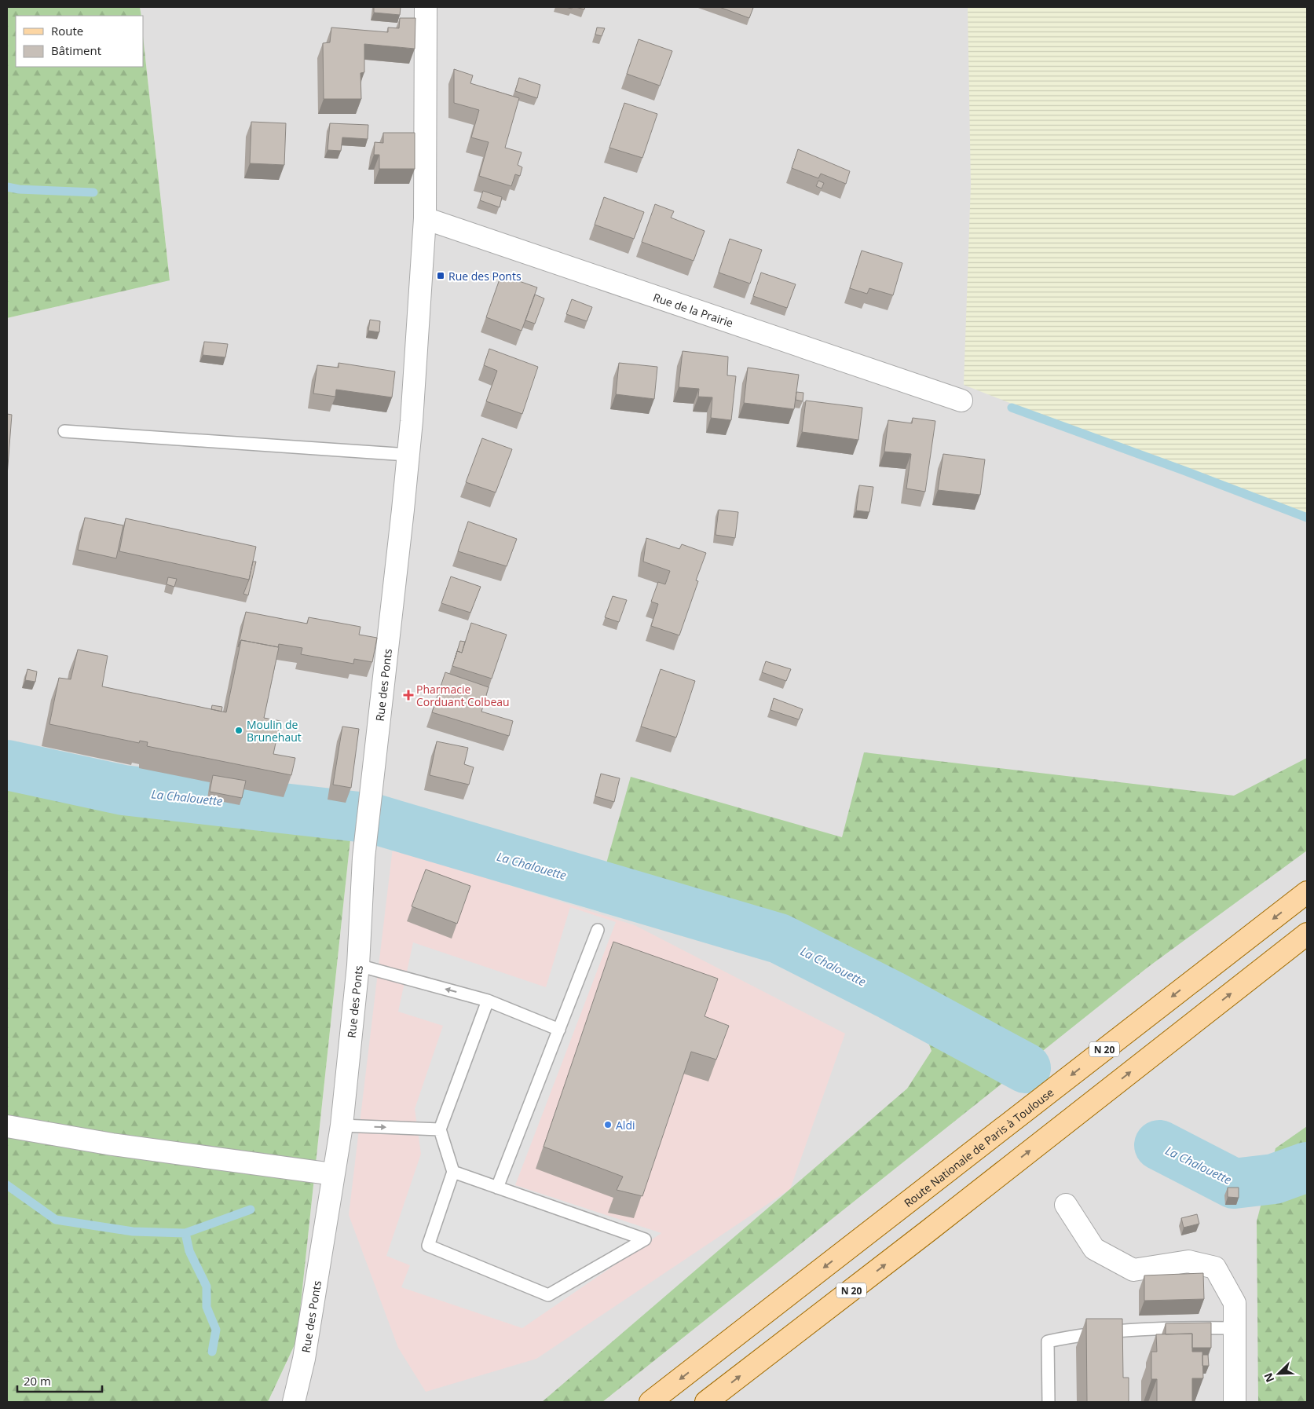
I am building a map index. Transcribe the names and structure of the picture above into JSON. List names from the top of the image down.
{
  "streets": {
    "main road": ["N 20", "Route Nationale de Paris à Toulouse"],
    "street": ["Rue de la Prairie", "Rue des Ponts"]
  },
  "crossings": [
    ["Rue de la Prairie", "Rue des Ponts"]
  ],
  "water": ["La Chalouette"],
  "places": {
    "transit": ["Rue des Ponts"],
    "health": ["Pharmacie Corduant Colbeau"],
    "other": ["Moulin de Brunehaut", "Aldi"]
  },
  "legend": ["Route", "Bâtiment"],
  "scale_bar": "20 m",
  "north": "bottom left"
}
